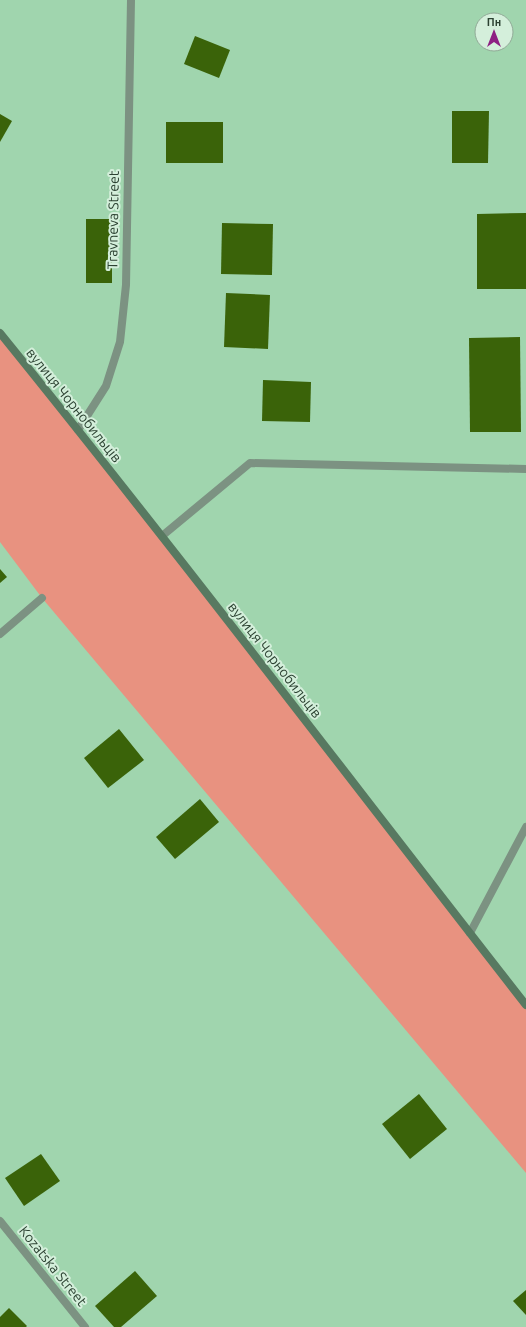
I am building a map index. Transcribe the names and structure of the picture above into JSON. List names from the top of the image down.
{
  "streets": {
    "street": ["Travneva Street", "вулиця Чорнобильців", "Kozatska Street"]
  },
  "crossings": [
    ["Travneva Street", "вулиця Чорнобильців"]
  ],
  "north": "top"
}
